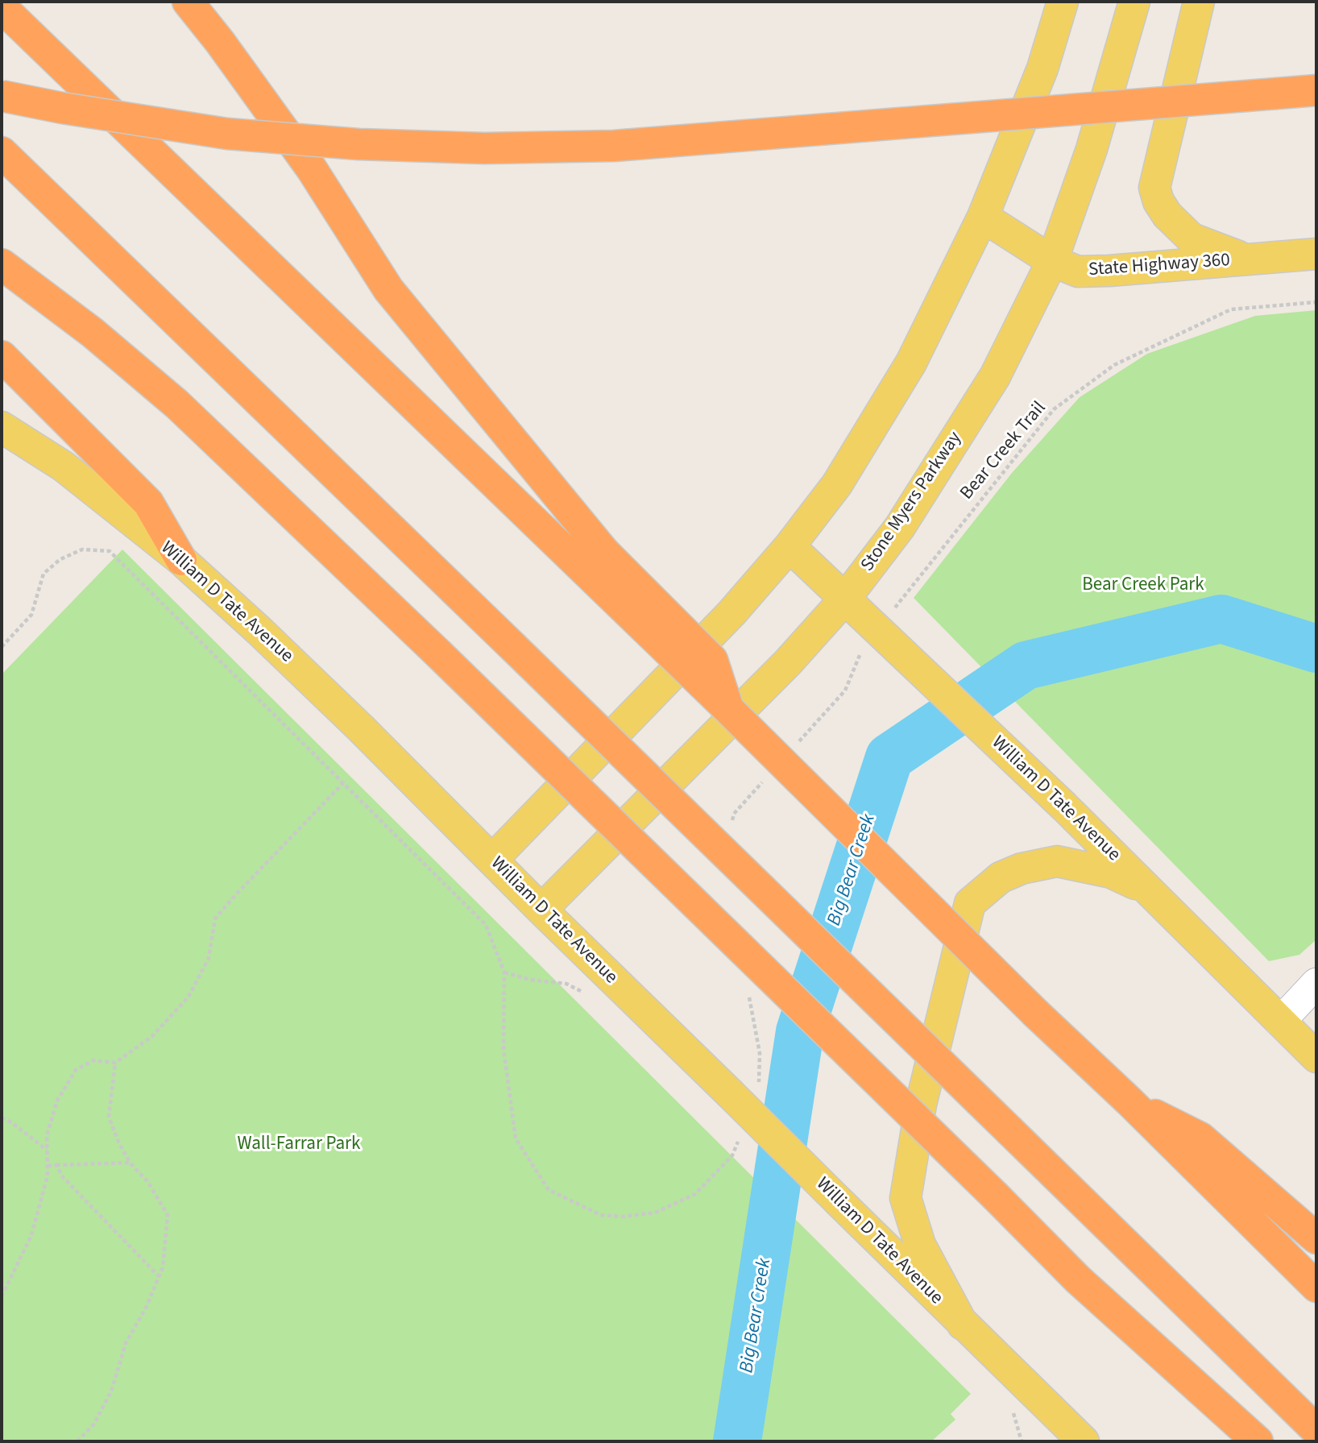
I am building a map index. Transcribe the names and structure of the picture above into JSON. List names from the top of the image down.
{
  "streets": {
    "main road": ["State Highway 360", "Stone Myers Parkway", "William D Tate Avenue"],
    "path": ["Bear Creek Trail"]
  },
  "crossings": [
    ["State Highway 360", "Stone Myers Parkway"],
    ["Stone Myers Parkway", "William D Tate Avenue"]
  ],
  "water": ["Big Bear Creek"],
  "parks": ["Bear Creek Park", "Wall-Farrar Park"]
}
